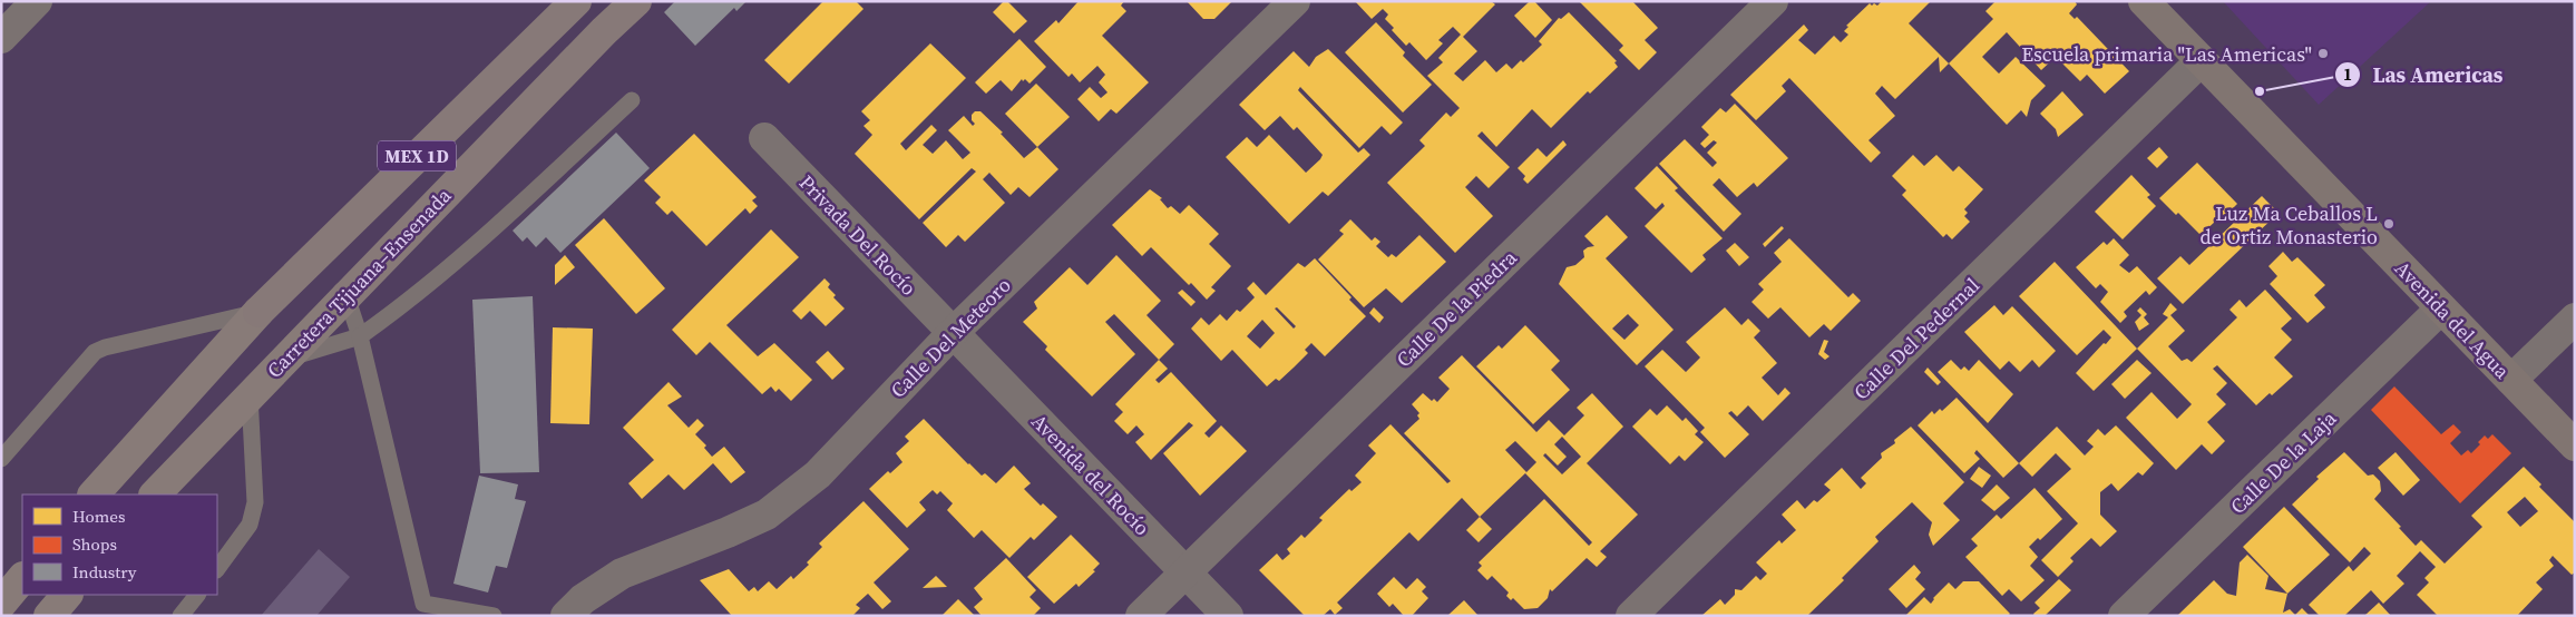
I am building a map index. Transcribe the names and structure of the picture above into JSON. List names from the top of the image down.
{
  "streets": {
    "highway": ["MEX 1D", "Carretera Tijuana–Ensenada"],
    "main road": ["Avenida del Agua"],
    "street": [
      "Privada Del Rocío",
      "Calle De la Piedra",
      "Calle Del Meteoro",
      "Calle Del Pedernal",
      "Calle De la Laja",
      "Avenida del Rocío"
    ]
  },
  "crossings": [
    ["Privada Del Rocío", "Calle Del Meteoro"],
    ["Privada Del Rocío", "Avenida del Rocío"],
    ["Calle De la Piedra", "Avenida del Rocío"],
    ["Avenida del Agua", "Calle Del Pedernal"],
    ["Avenida del Agua", "Calle De la Laja"],
    ["Calle Del Meteoro", "Avenida del Rocío"]
  ],
  "places": ["Escuela primaria \"Las Americas\"", "Las Americas", "Luz Ma Ceballos L de Ortiz Monasterio"],
  "legend": ["Homes", "Shops", "Industry"]
}
